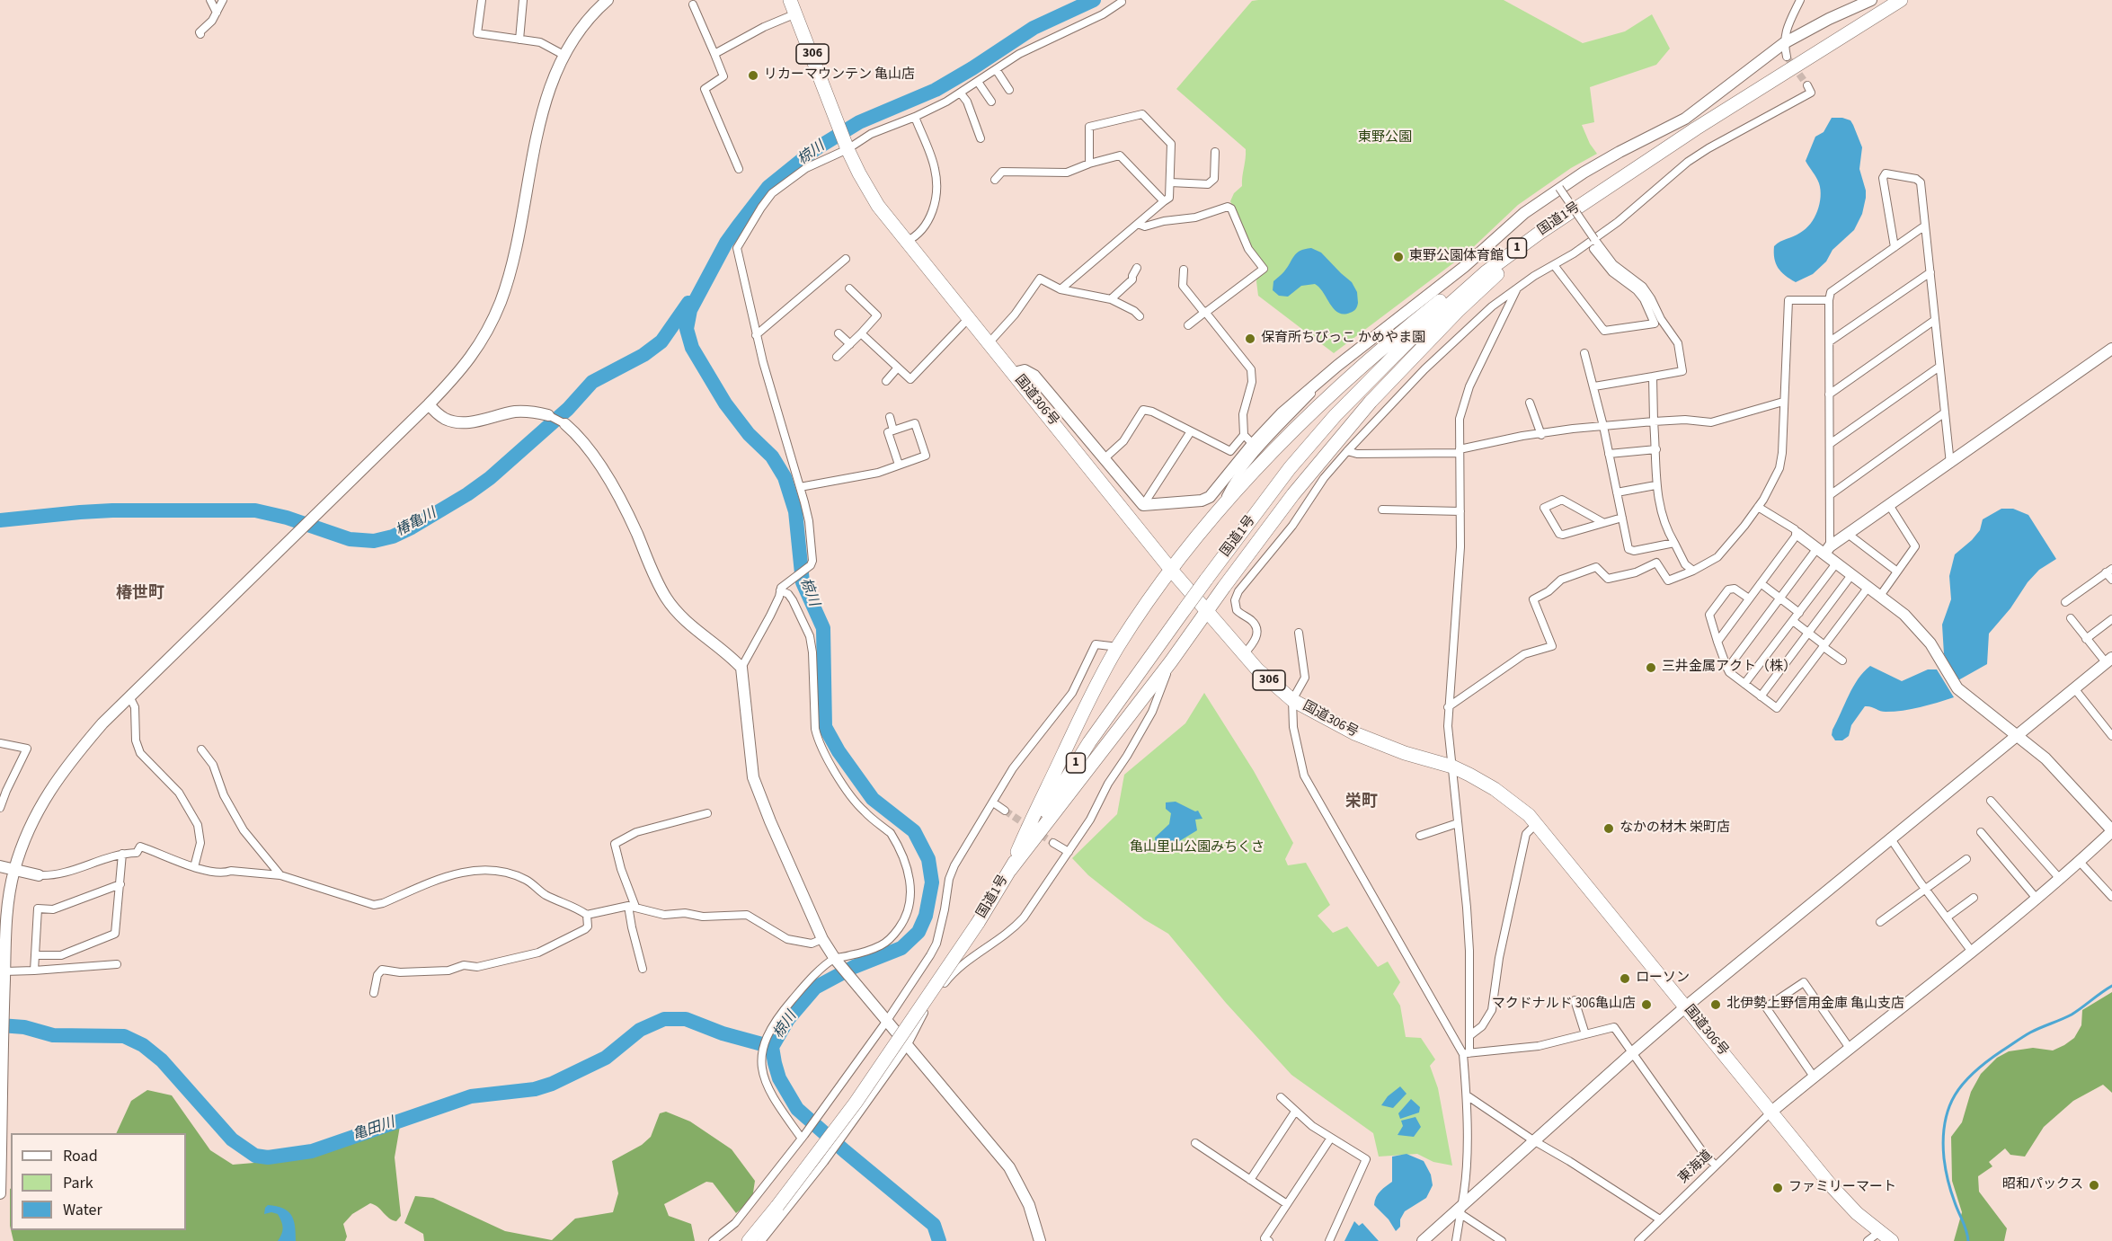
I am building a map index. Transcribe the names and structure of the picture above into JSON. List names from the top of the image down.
{
  "streets": {
    "highway": [
      "306",
      "国道1号",
      "1",
      "国道306号"
    ],
    "street": ["東海道"]
  },
  "crossings": [
    ["国道306号", "東海道"]
  ],
  "districts": ["椿世町", "栄町"],
  "water": ["椋川", "椿亀川", "亀田川"],
  "parks": ["東野公園", "亀山里山公園みちくさ"],
  "places": [
    "リカーマウンテン 亀山店",
    "東野公園体育館",
    "保育所ちびっこ かめやま園",
    "三井金属アクト（株）",
    "なかの材木 栄町店",
    "ローソン",
    "マクドナルド 306亀山店",
    "北伊勢上野信用金庫 亀山支店",
    "昭和パックス",
    "ファミリーマート"
  ],
  "legend": ["Road", "Park", "Water"]
}
